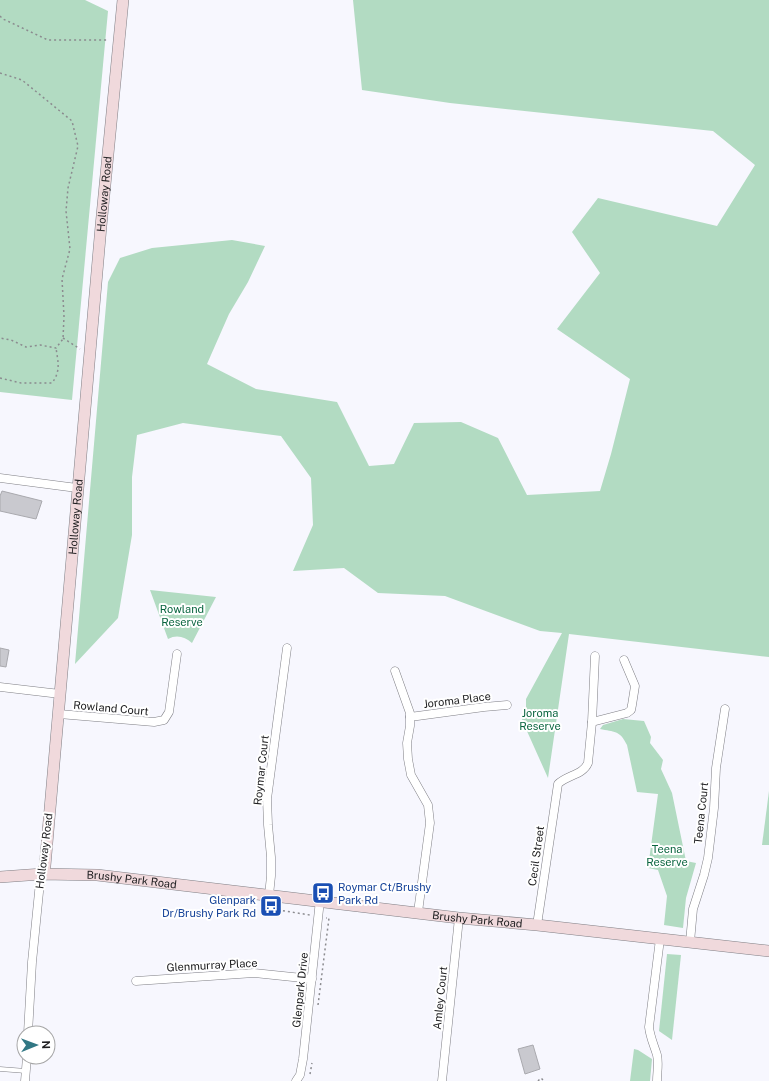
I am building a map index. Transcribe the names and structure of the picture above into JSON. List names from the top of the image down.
{
  "streets": {
    "main road": ["Holloway Road", "Brushy Park Road"],
    "street": [
      "Joroma Place",
      "Rowland Court",
      "Roymar Court",
      "Teena Court",
      "Cecil Street",
      "Glenmurray Place",
      "Glenpark Drive",
      "Amley Court"
    ]
  },
  "crossings": [
    ["Holloway Road", "Rowland Court"],
    ["Holloway Road", "Brushy Park Road"],
    ["Joroma Place", "Brushy Park Road"],
    ["Roymar Court", "Brushy Park Road"],
    ["Teena Court", "Brushy Park Road"],
    ["Cecil Street", "Brushy Park Road"],
    ["Brushy Park Road", "Glenpark Drive"],
    ["Brushy Park Road", "Amley Court"],
    ["Glenmurray Place", "Glenpark Drive"]
  ],
  "parks": ["Rowland Reserve", "Joroma Reserve", "Teena Reserve"],
  "places": {
    "bus stop": ["Roymar Ct/Brushy Park Rd", "Glenpark Dr/Brushy Park Rd"]
  },
  "north": "right"
}
